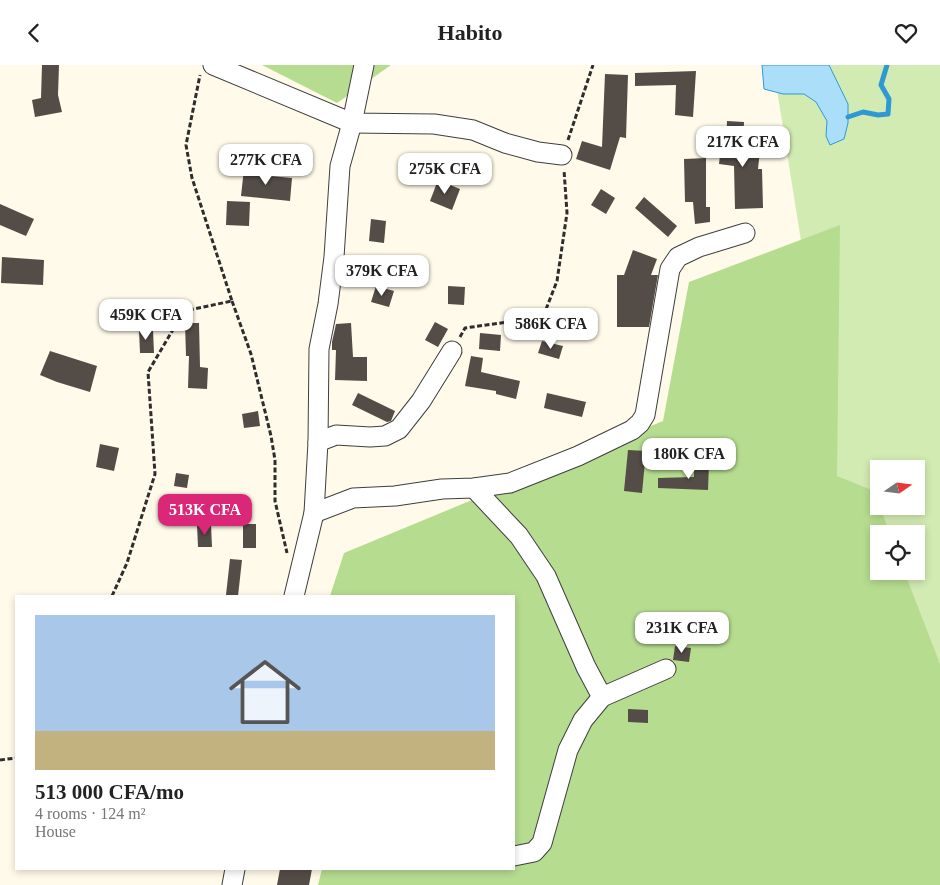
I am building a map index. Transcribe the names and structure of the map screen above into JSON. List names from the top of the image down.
{
  "north": "right",
  "page": {
    "header": "Habito",
    "price": [
      "217K CFA",
      "277K CFA",
      "275K CFA",
      "379K CFA",
      "459K CFA",
      "586K CFA",
      "180K CFA",
      "513K CFA",
      "231K CFA"
    ],
    "list": [
      {
        "name": "513 000 CFA/mo",
        "note": "4 rooms · 124 m² · House"
      }
    ]
  }
}
